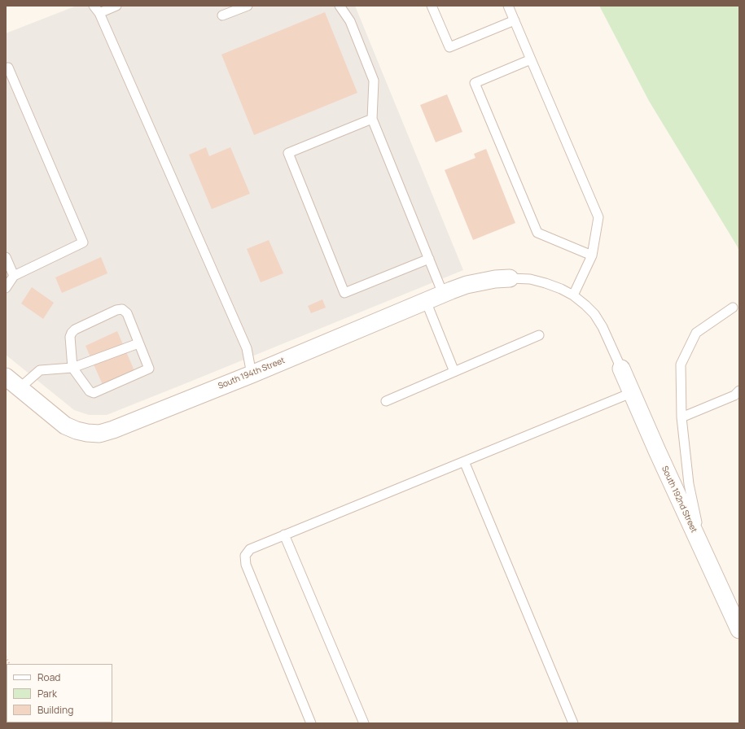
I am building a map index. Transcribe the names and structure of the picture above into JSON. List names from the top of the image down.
{
  "streets": {
    "street": ["South 194th Street", "South 192nd Street"]
  },
  "legend": ["Road", "Park", "Building"]
}
